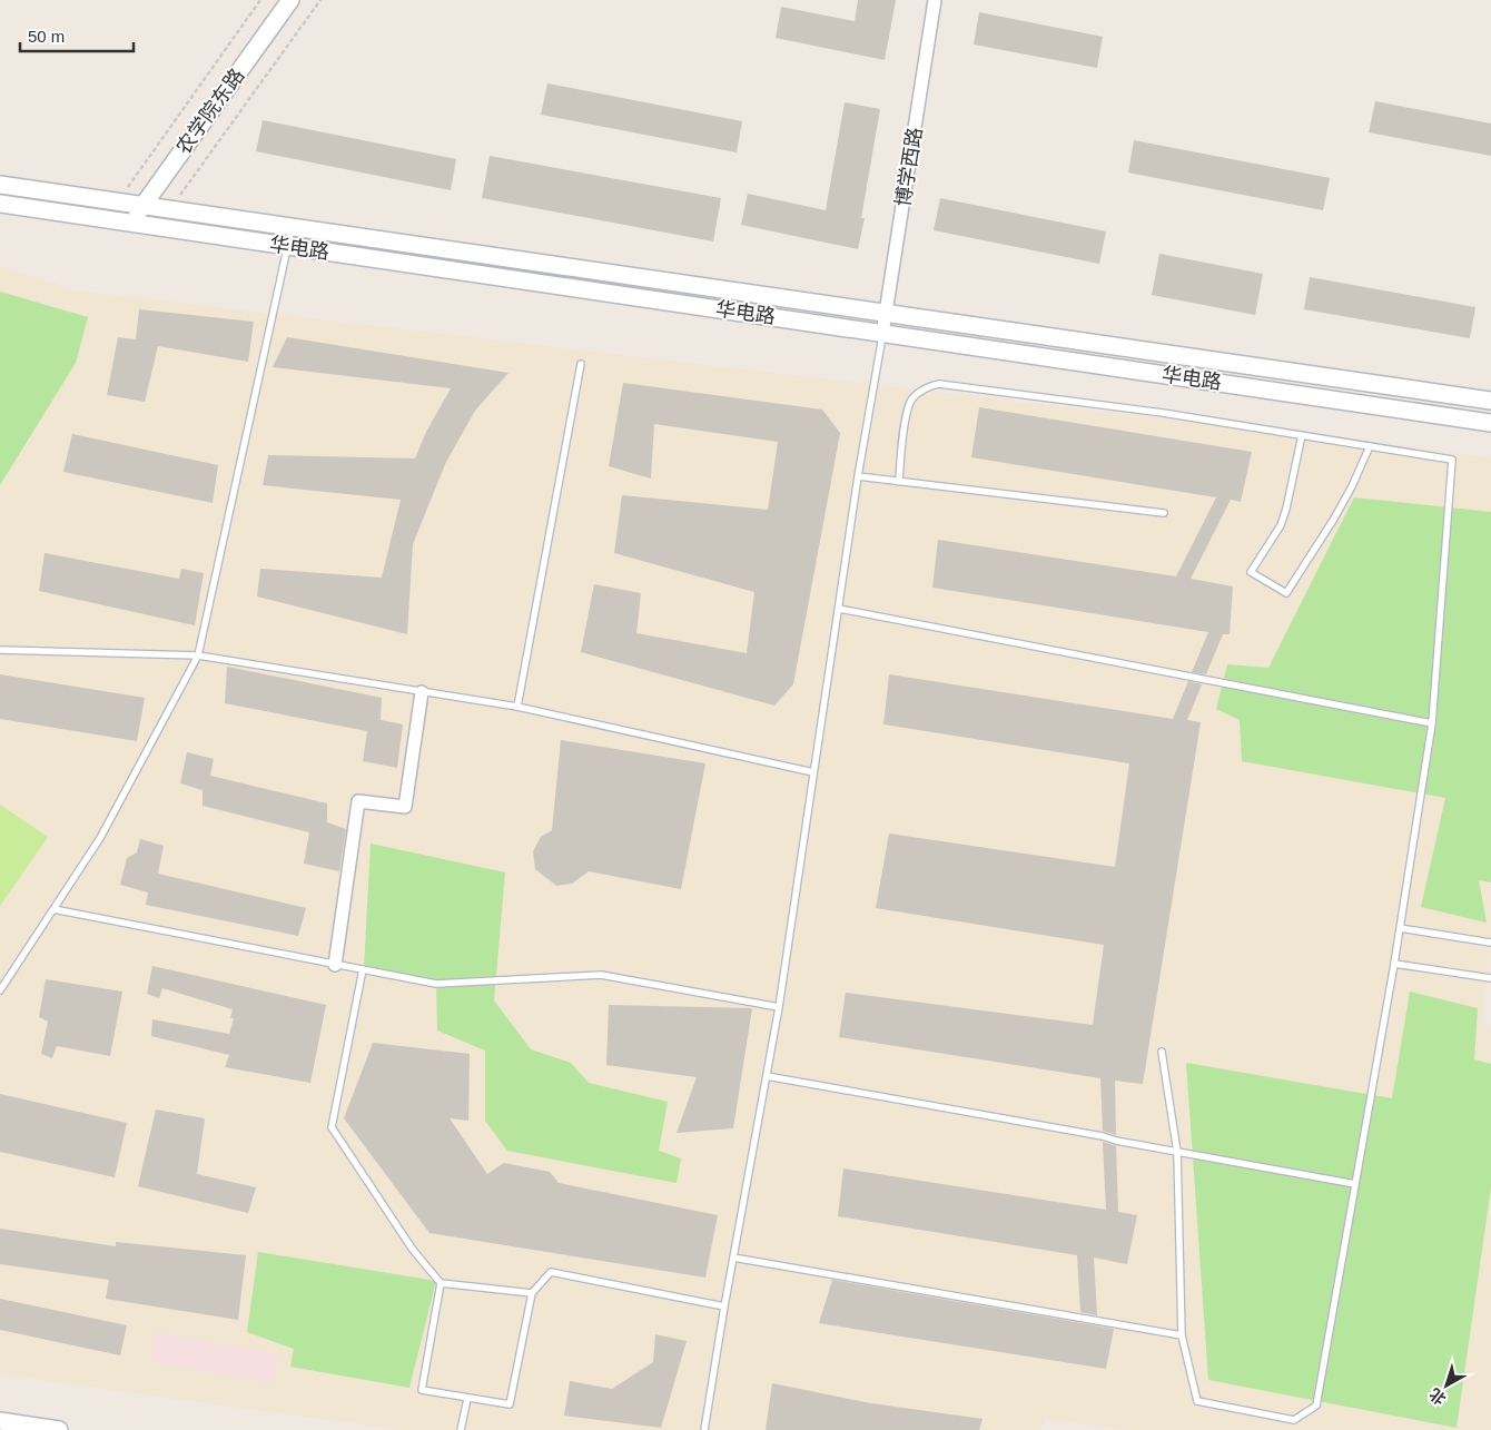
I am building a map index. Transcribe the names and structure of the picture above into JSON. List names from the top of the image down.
{
  "streets": {
    "street": ["农学院东路", "博学西路", "华电路"]
  },
  "crossings": [
    ["农学院东路", "华电路"],
    ["博学西路", "华电路"]
  ],
  "scale_bar": "50 m",
  "north": "bottom left"
}
